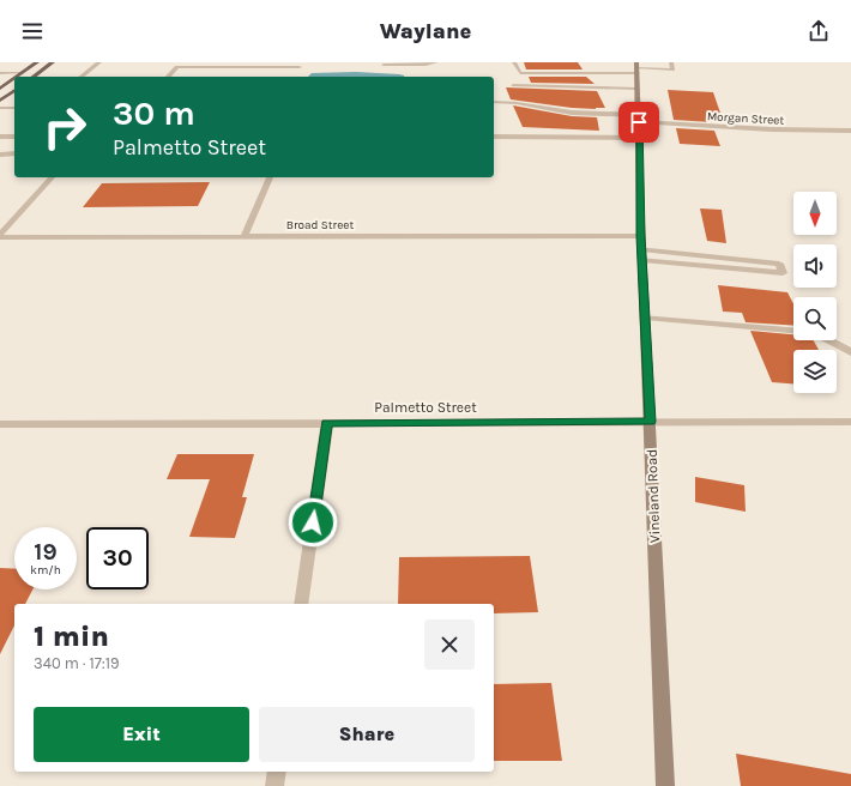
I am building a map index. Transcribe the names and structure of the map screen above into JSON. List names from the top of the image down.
{
  "streets": {
    "main road": ["Vineland Road"],
    "street": ["Morgan Street", "Broad Street", "Palmetto Street"]
  },
  "crossings": [
    ["Morgan Street", "Vineland Road"],
    ["Broad Street", "Vineland Road"],
    ["Palmetto Street", "Vineland Road"]
  ],
  "north": "bottom",
  "page": {
    "header": "Waylane",
    "turn": ["30 m", "Palmetto Street"],
    "speed": "19 km/h",
    "limit": "30",
    "heading": ["1 min", "340 m · 17:19"],
    "buttons": ["Exit", "Share"]
  }
}
